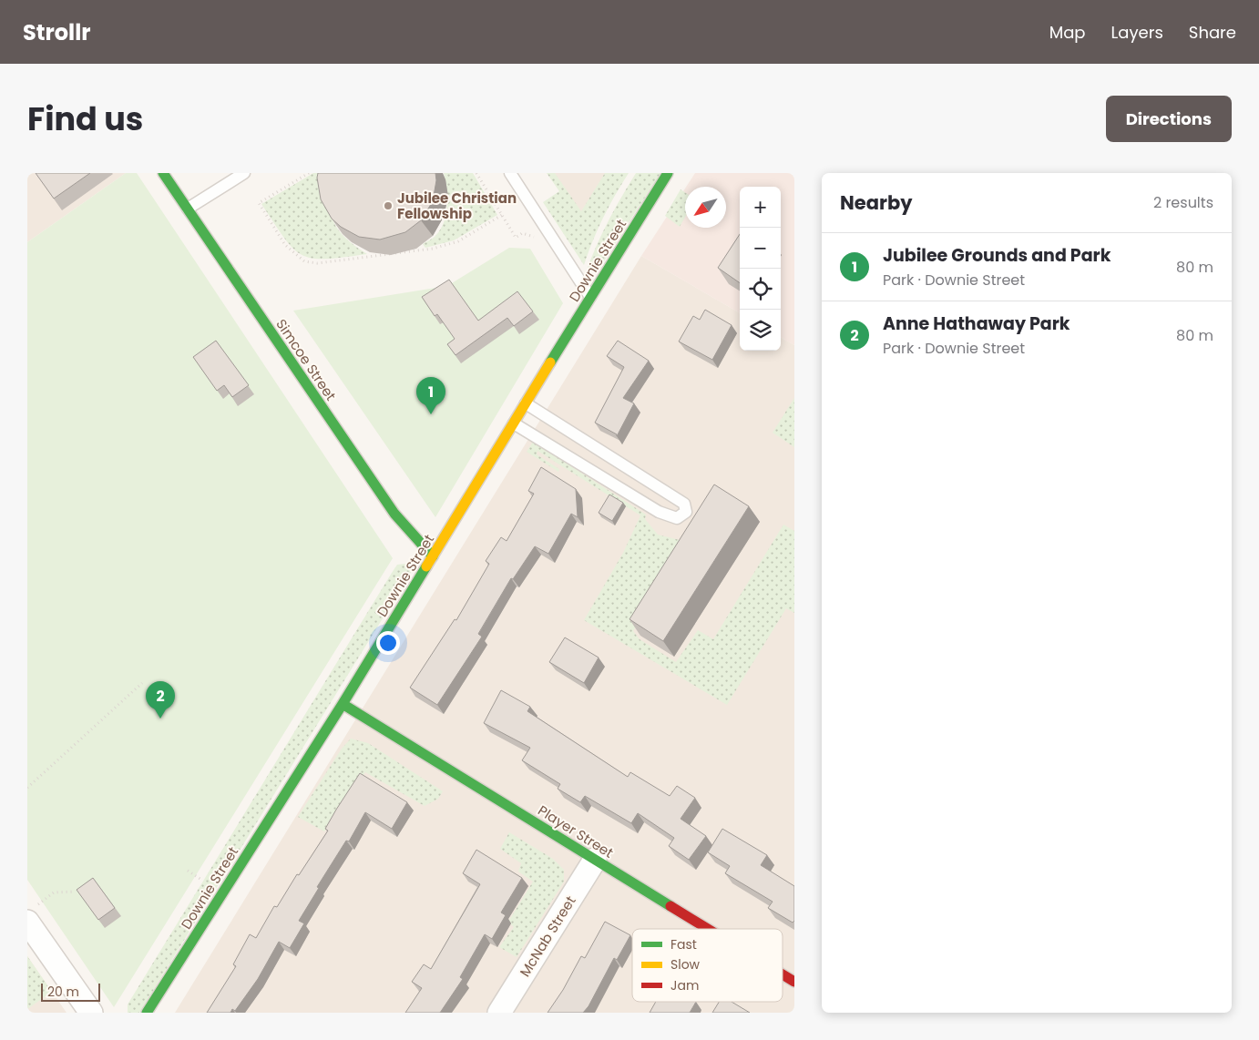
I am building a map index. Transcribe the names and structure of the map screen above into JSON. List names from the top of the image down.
{
  "streets": {
    "street": [
      "Downie Street",
      "Simcoe Street",
      "Player Street",
      "McNab Street"
    ]
  },
  "crossings": [
    ["Downie Street", "Simcoe Street"],
    ["Downie Street", "Player Street"],
    ["Player Street", "McNab Street"]
  ],
  "places": ["Jubilee Christian Fellowship"],
  "legend": ["Fast", "Slow", "Jam"],
  "scale_bar": "20 m",
  "north": "bottom left",
  "page": {
    "header": "Strollr",
    "nav": ["Map", "Layers", "Share"],
    "title": "Find us",
    "buttons": "Directions",
    "heading": ["Nearby", "2 results"],
    "map_buttons": ["+", "−"],
    "list": [
      {
        "mark": "1",
        "name": "Jubilee Grounds and Park",
        "note": "Park · Downie Street",
        "value": "80 m"
      },
      {
        "mark": "2",
        "name": "Anne Hathaway Park",
        "note": "Park · Downie Street",
        "value": "80 m"
      }
    ],
    "pins": ["1", "2"],
    "scale": "20 m"
  }
}
